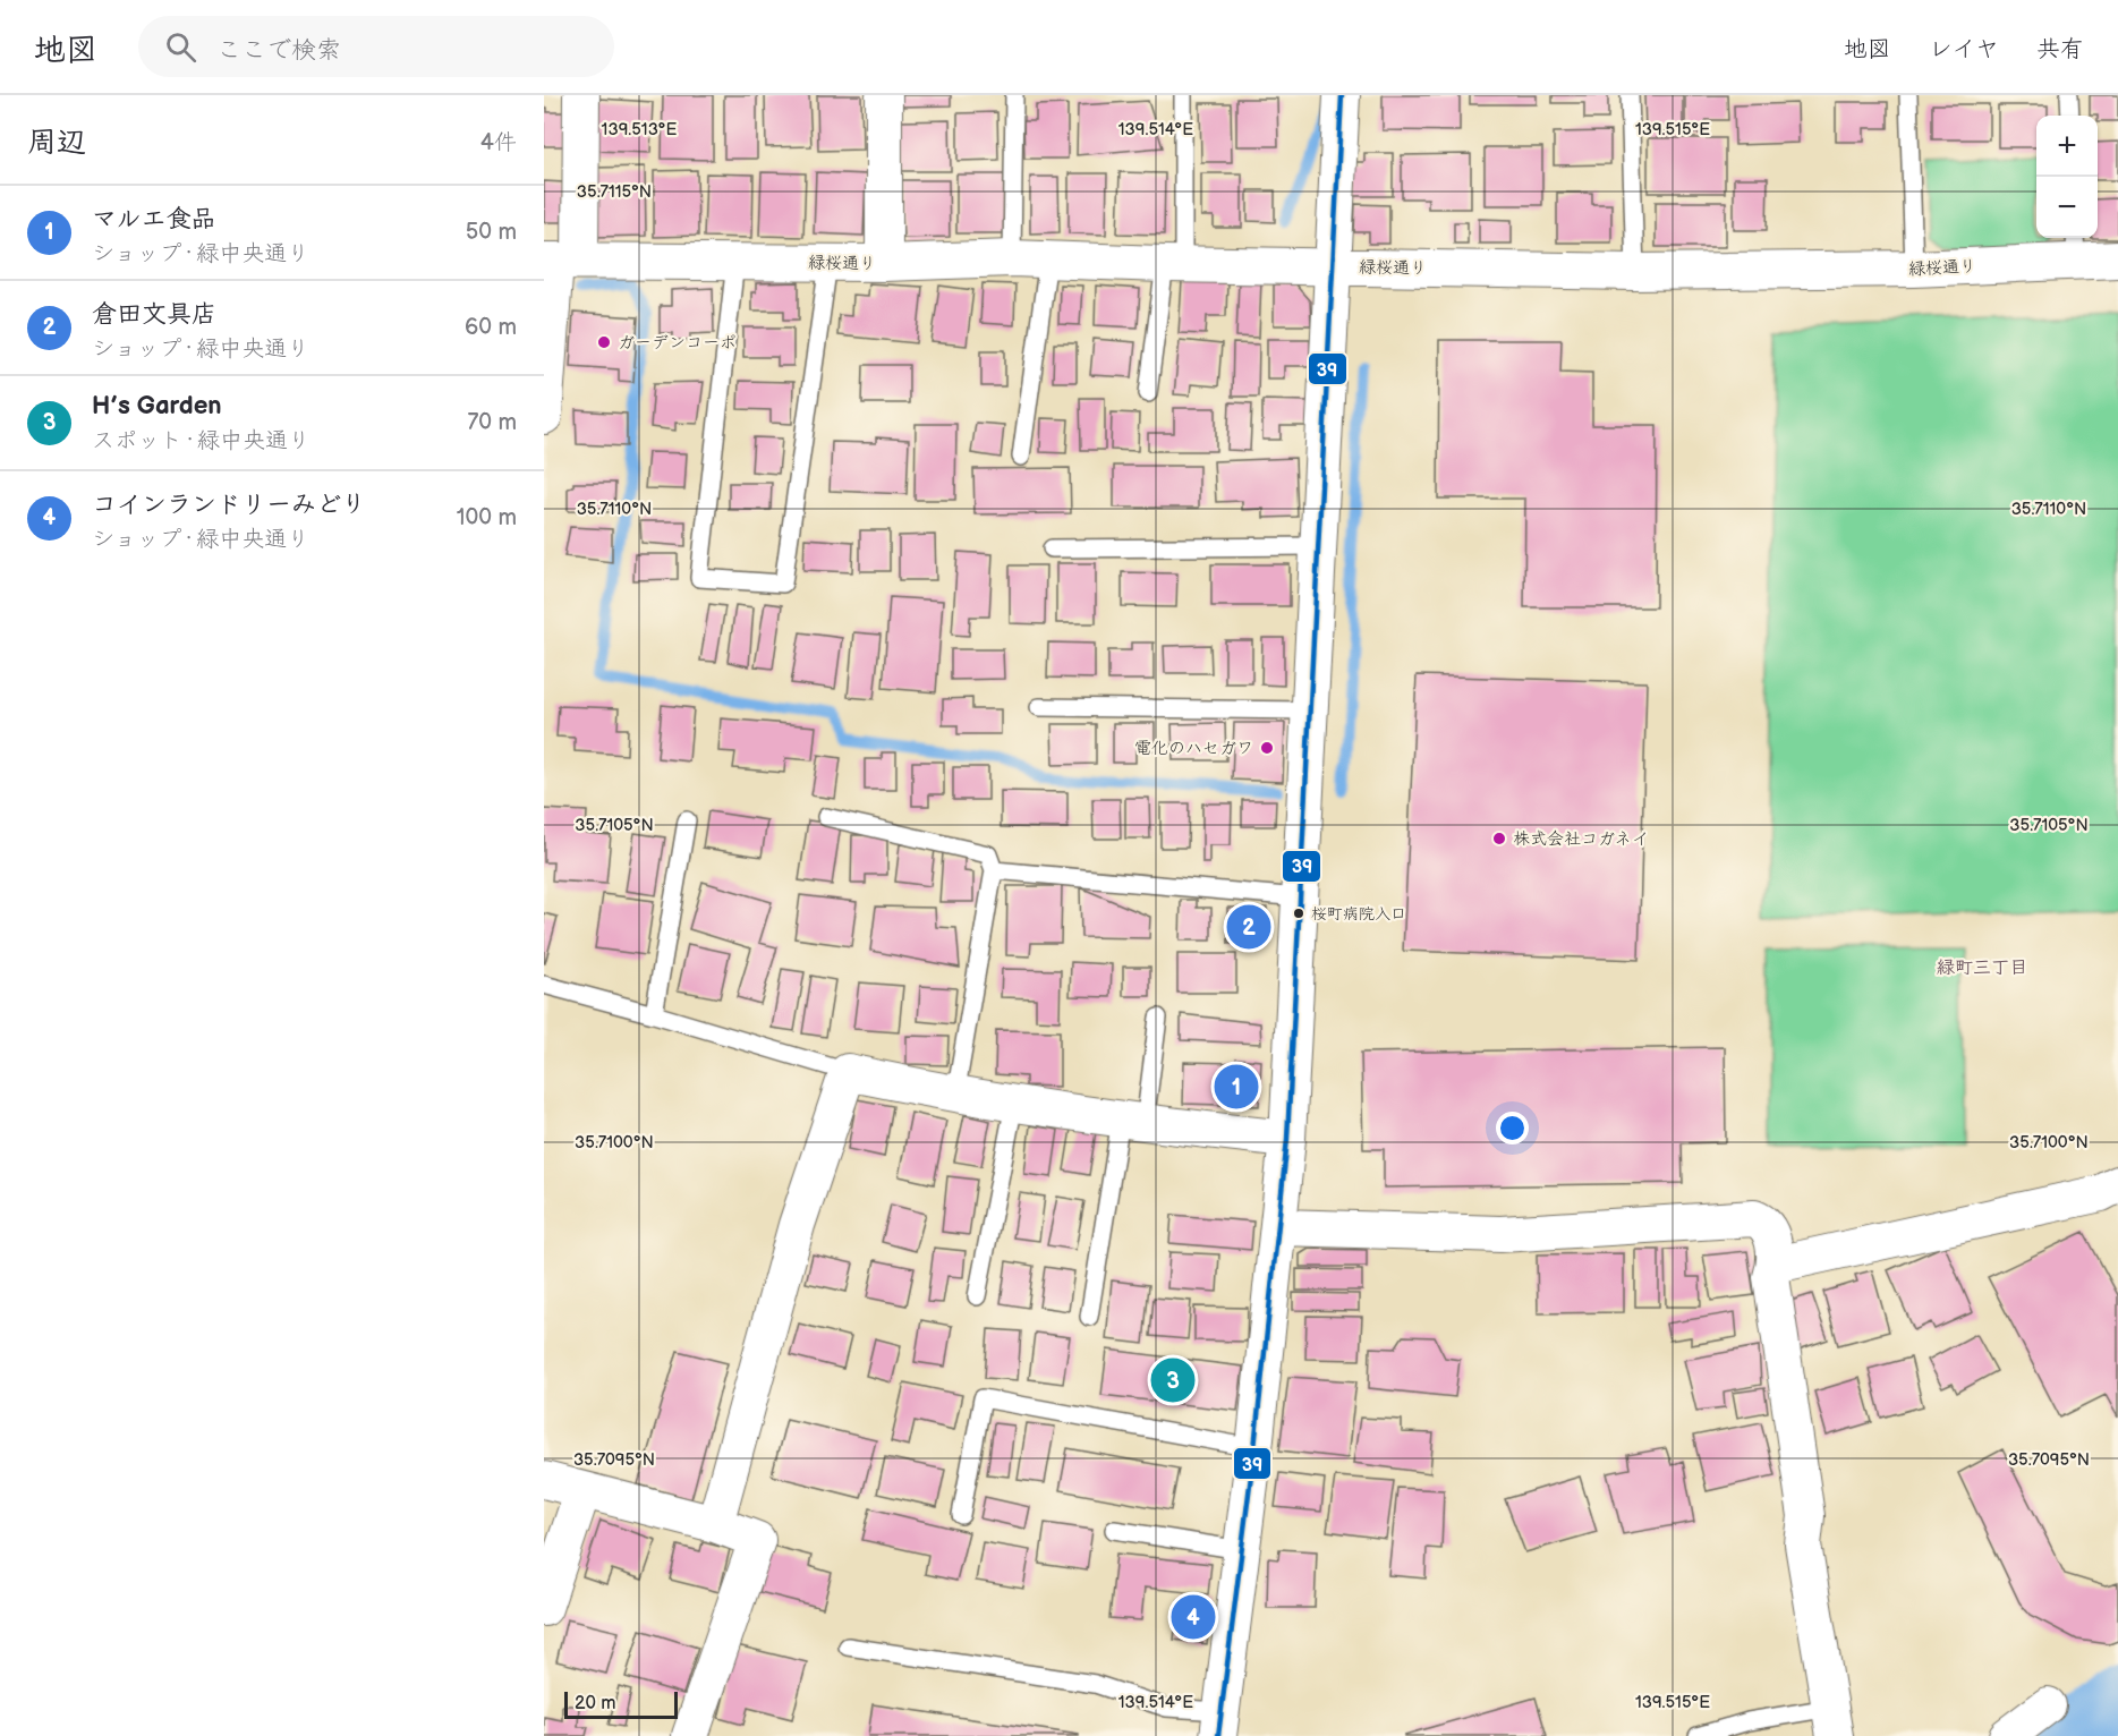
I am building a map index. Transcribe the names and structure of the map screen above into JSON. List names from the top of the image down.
{
  "streets": {
    "street": ["緑桜通り"]
  },
  "districts": ["緑町三丁目"],
  "places": [
    "ガーデンコーポ",
    "電化のハセガワ",
    "株式会社コガネイ",
    "桜町病院入口"
  ],
  "lines": ["transit line 39"],
  "scale_bar": "20 m",
  "page": {
    "header": "地図",
    "search": "ここで検索",
    "nav": ["地図", "レイヤ", "共有"],
    "heading": ["周辺", "4件"],
    "map_buttons": ["+", "−"],
    "list": [
      {
        "mark": "1",
        "name": "マルエ食品",
        "note": "ショップ · 緑中央通り",
        "value": "50 m"
      },
      {
        "mark": "2",
        "name": "倉田文具店",
        "note": "ショップ · 緑中央通り",
        "value": "60 m"
      },
      {
        "mark": "3",
        "name": "H’s Garden",
        "note": "スポット · 緑中央通り",
        "value": "70 m"
      },
      {
        "mark": "4",
        "name": "コインランドリーみどり",
        "note": "ショップ · 緑中央通り",
        "value": "100 m"
      }
    ],
    "pins": [
      "2",
      "1",
      "3",
      "4"
    ],
    "scale": "20 m"
  },
  "coordinates": [
    "139.513°E",
    "139.514°E",
    "139.515°E",
    "35.7115°N",
    "35.7110°N",
    "35.7105°N",
    "35.7100°N",
    "35.7095°N"
  ]
}
